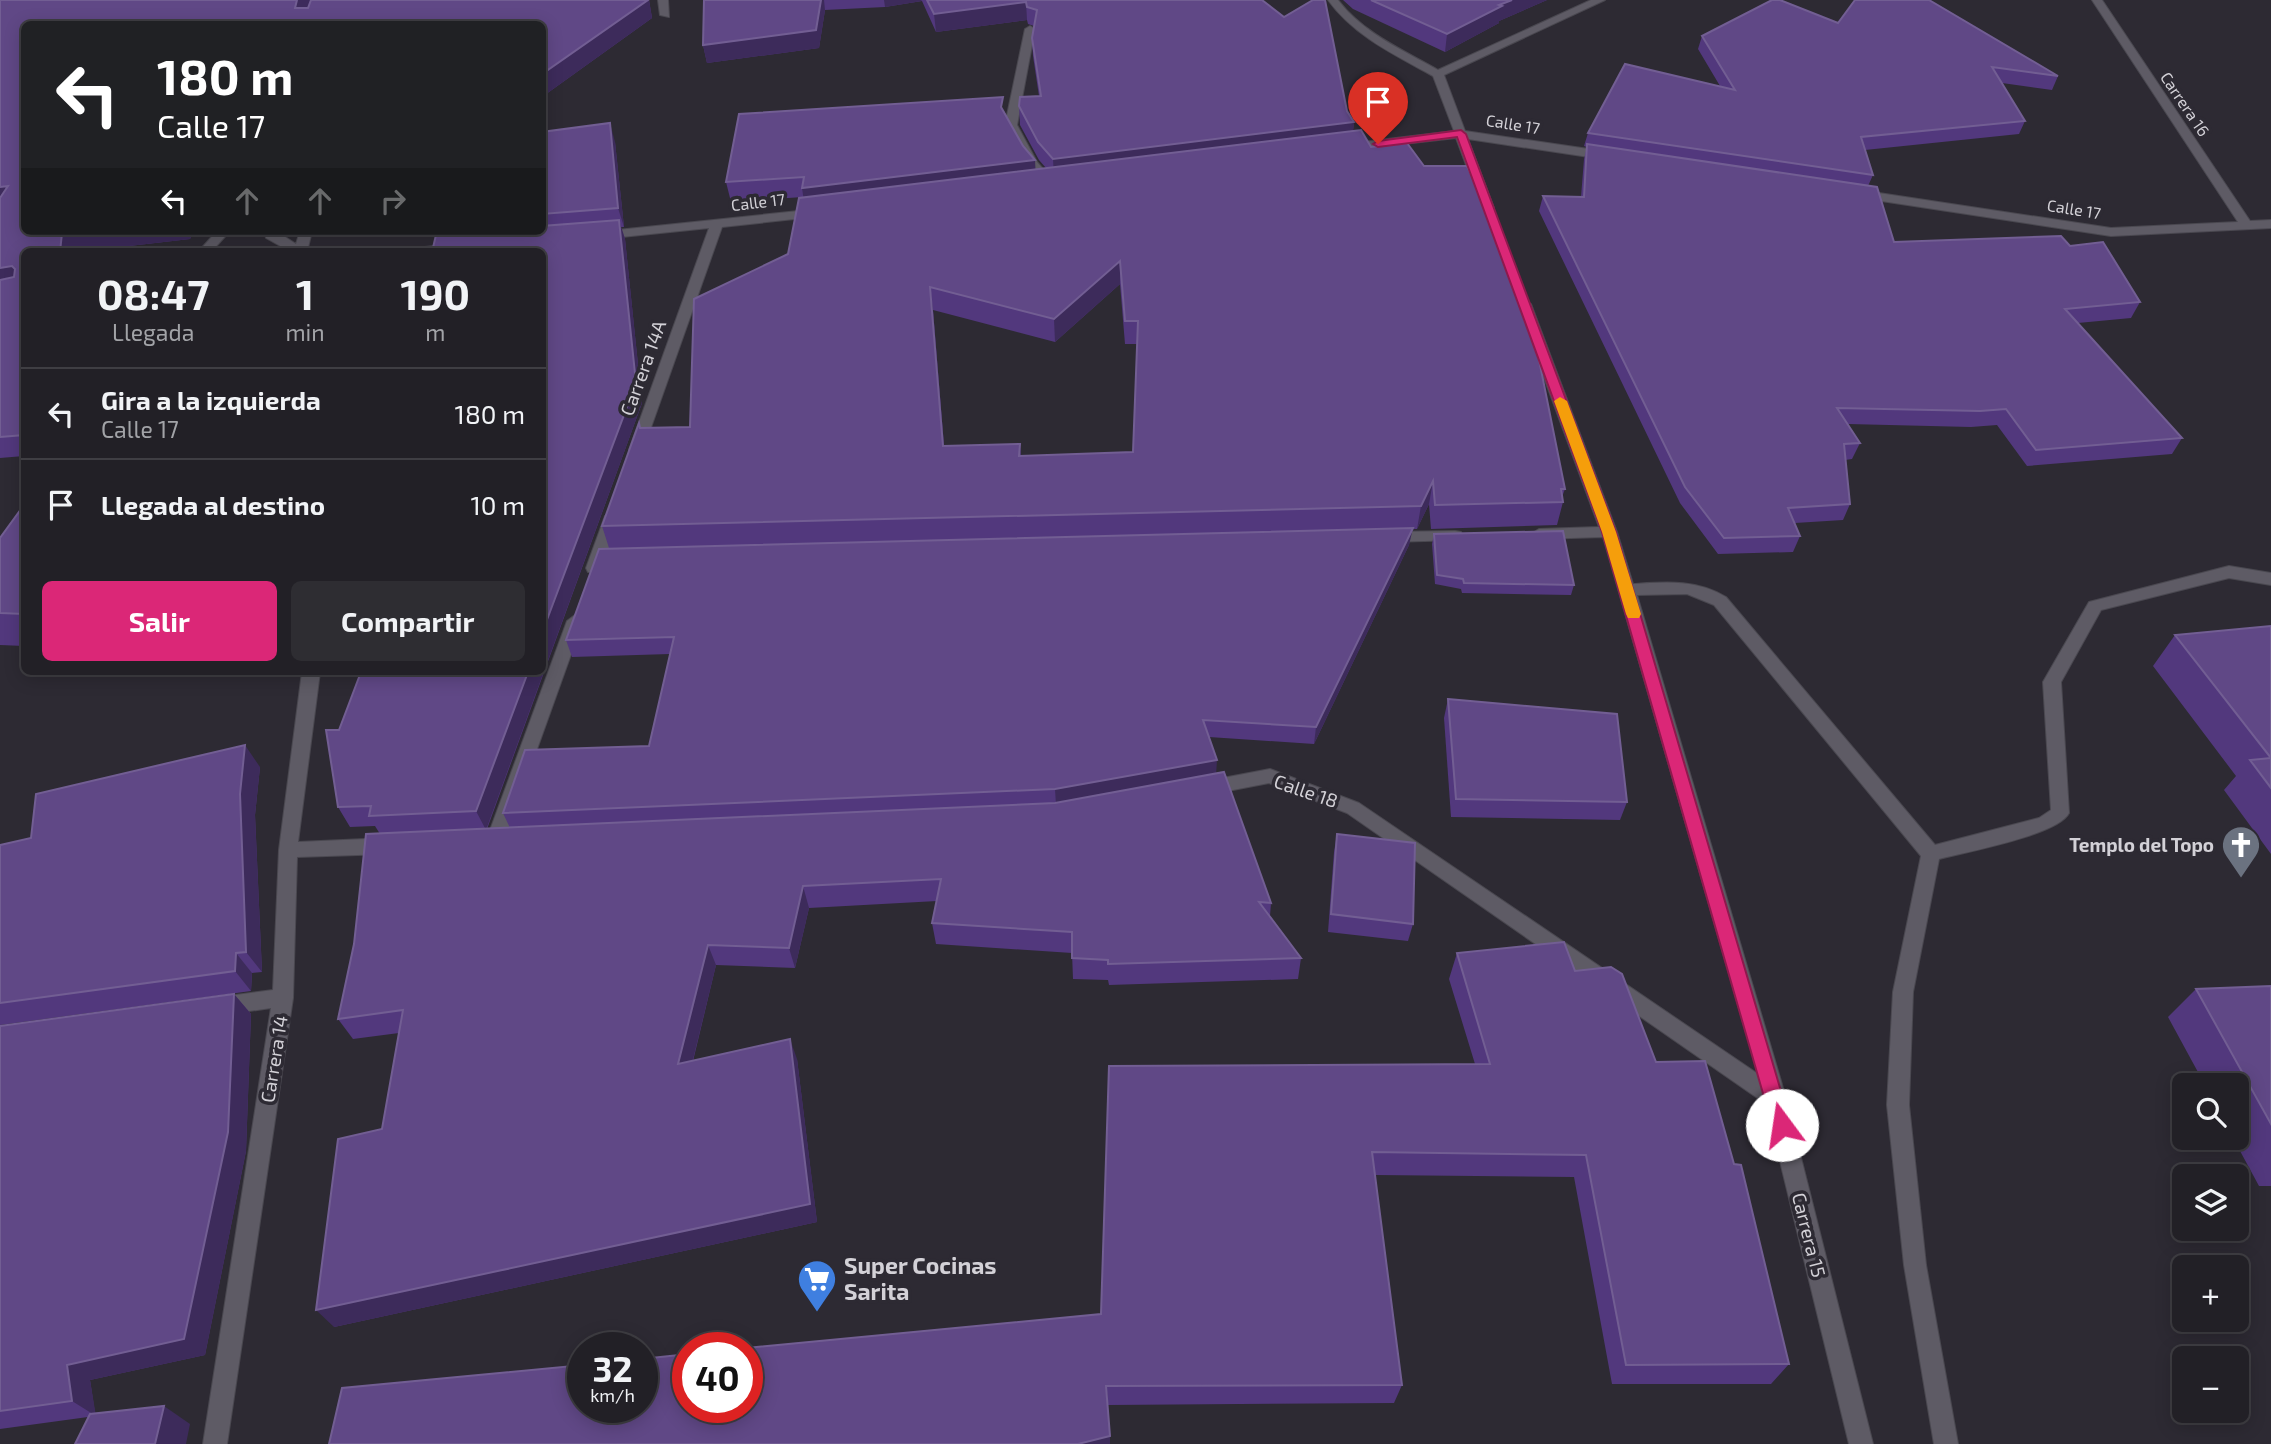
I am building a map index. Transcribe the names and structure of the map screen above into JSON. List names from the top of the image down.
{
  "streets": {
    "street": [
      "Carrera 16",
      "Calle 17",
      "Carrera 14A",
      "Calle 18",
      "Carrera 14",
      "Carrera 15"
    ]
  },
  "crossings": [
    ["Carrera 16", "Calle 17"],
    ["Calle 17", "Carrera 14A"],
    ["Calle 18", "Carrera 15"]
  ],
  "places": {
    "church": ["Templo del Topo"],
    "supermarket": ["Super Cocinas Sarita"]
  },
  "page": {
    "turn": ["180 m", "Calle 17"],
    "eta": [
      "08:47",
      "Llegada",
      "1",
      "min",
      "190",
      "m"
    ],
    "list": [
      {
        "name": "Gira a la izquierda",
        "note": "Calle 17",
        "value": "180 m"
      },
      {
        "name": "Llegada al destino",
        "value": "10 m"
      }
    ],
    "buttons": ["Salir", "Compartir"],
    "map_buttons": ["+", "−"],
    "speed": "32 km/h",
    "limit": "40"
  }
}
